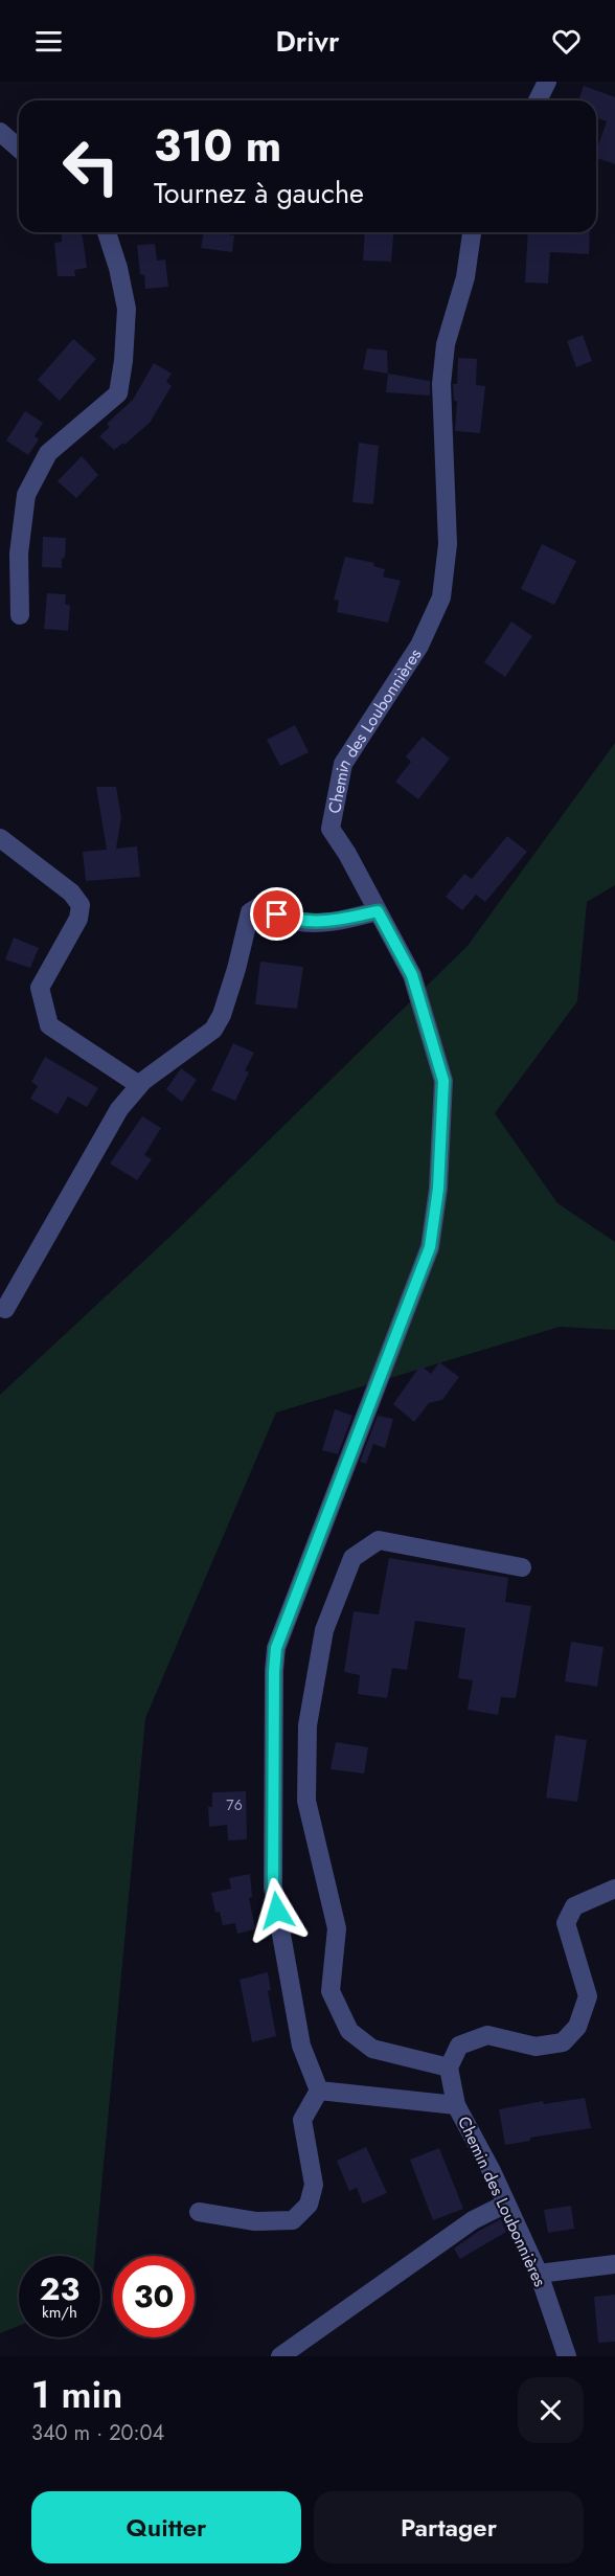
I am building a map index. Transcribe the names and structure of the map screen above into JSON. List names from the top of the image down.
{
  "streets": {
    "street": ["Chemin des Loubonnières"]
  },
  "house_numbers": ["76"],
  "page": {
    "header": "Drivr",
    "turn": ["310 m", "Tournez à gauche"],
    "speed": "23 km/h",
    "limit": "30",
    "heading": ["1 min", "340 m · 20:04"],
    "buttons": ["Quitter", "Partager"]
  }
}
